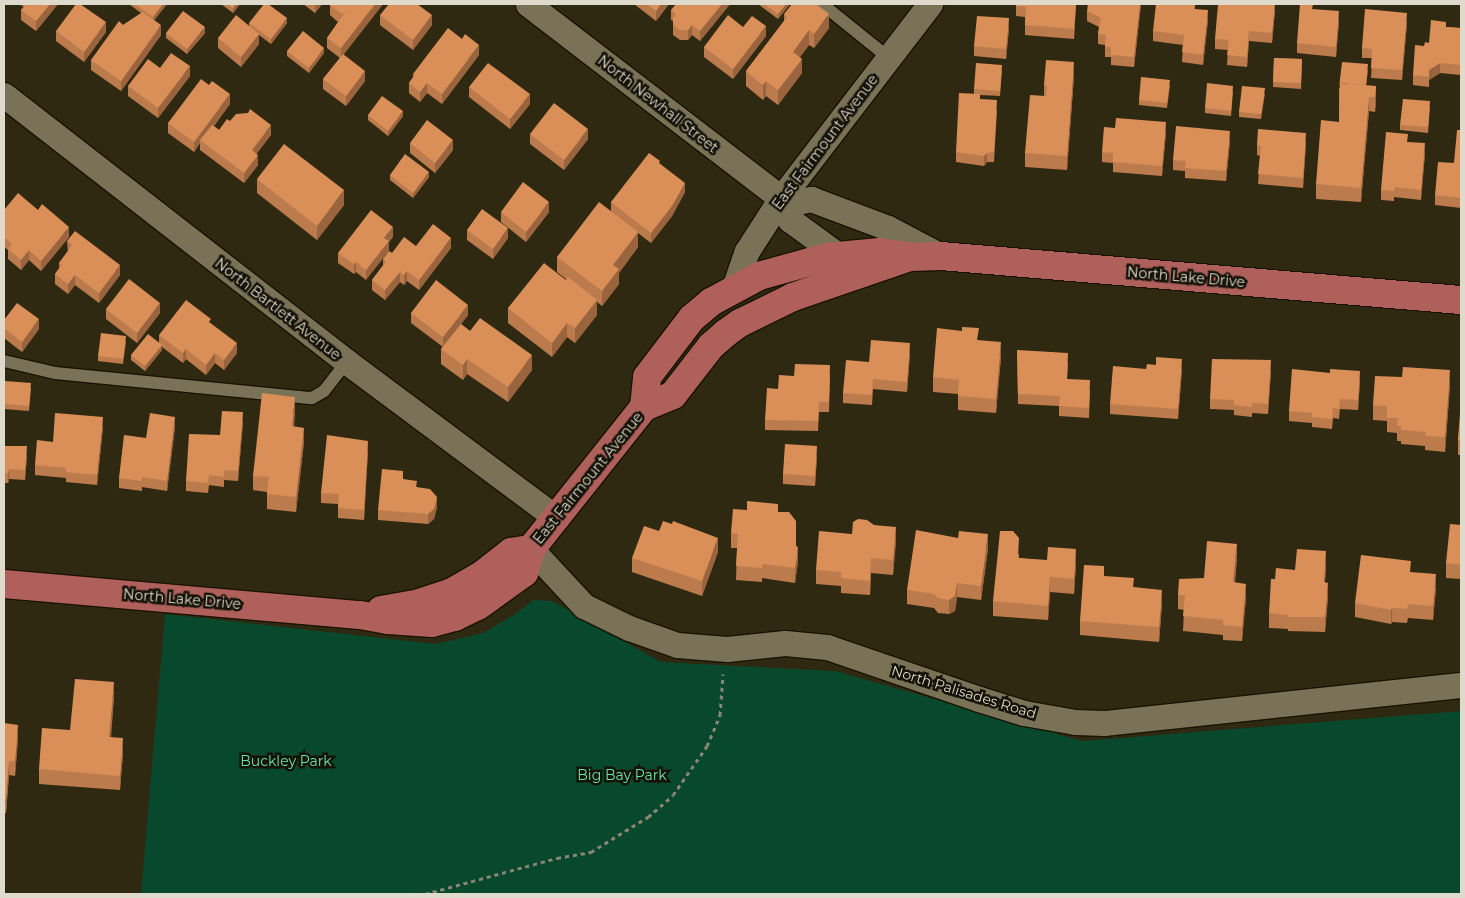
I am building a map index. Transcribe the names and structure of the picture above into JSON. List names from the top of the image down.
{
  "streets": {
    "main road": ["East Fairmount Avenue", "North Lake Drive"],
    "street": ["North Newhall Street", "North Bartlett Avenue", "North Palisades Road"]
  },
  "crossings": [
    ["North Newhall Street", "East Fairmount Avenue"],
    ["East Fairmount Avenue", "North Lake Drive"],
    ["East Fairmount Avenue", "North Bartlett Avenue"],
    ["East Fairmount Avenue", "North Palisades Road"],
    ["North Lake Drive", "North Palisades Road"]
  ],
  "parks": ["Buckley Park", "Big Bay Park"]
}
